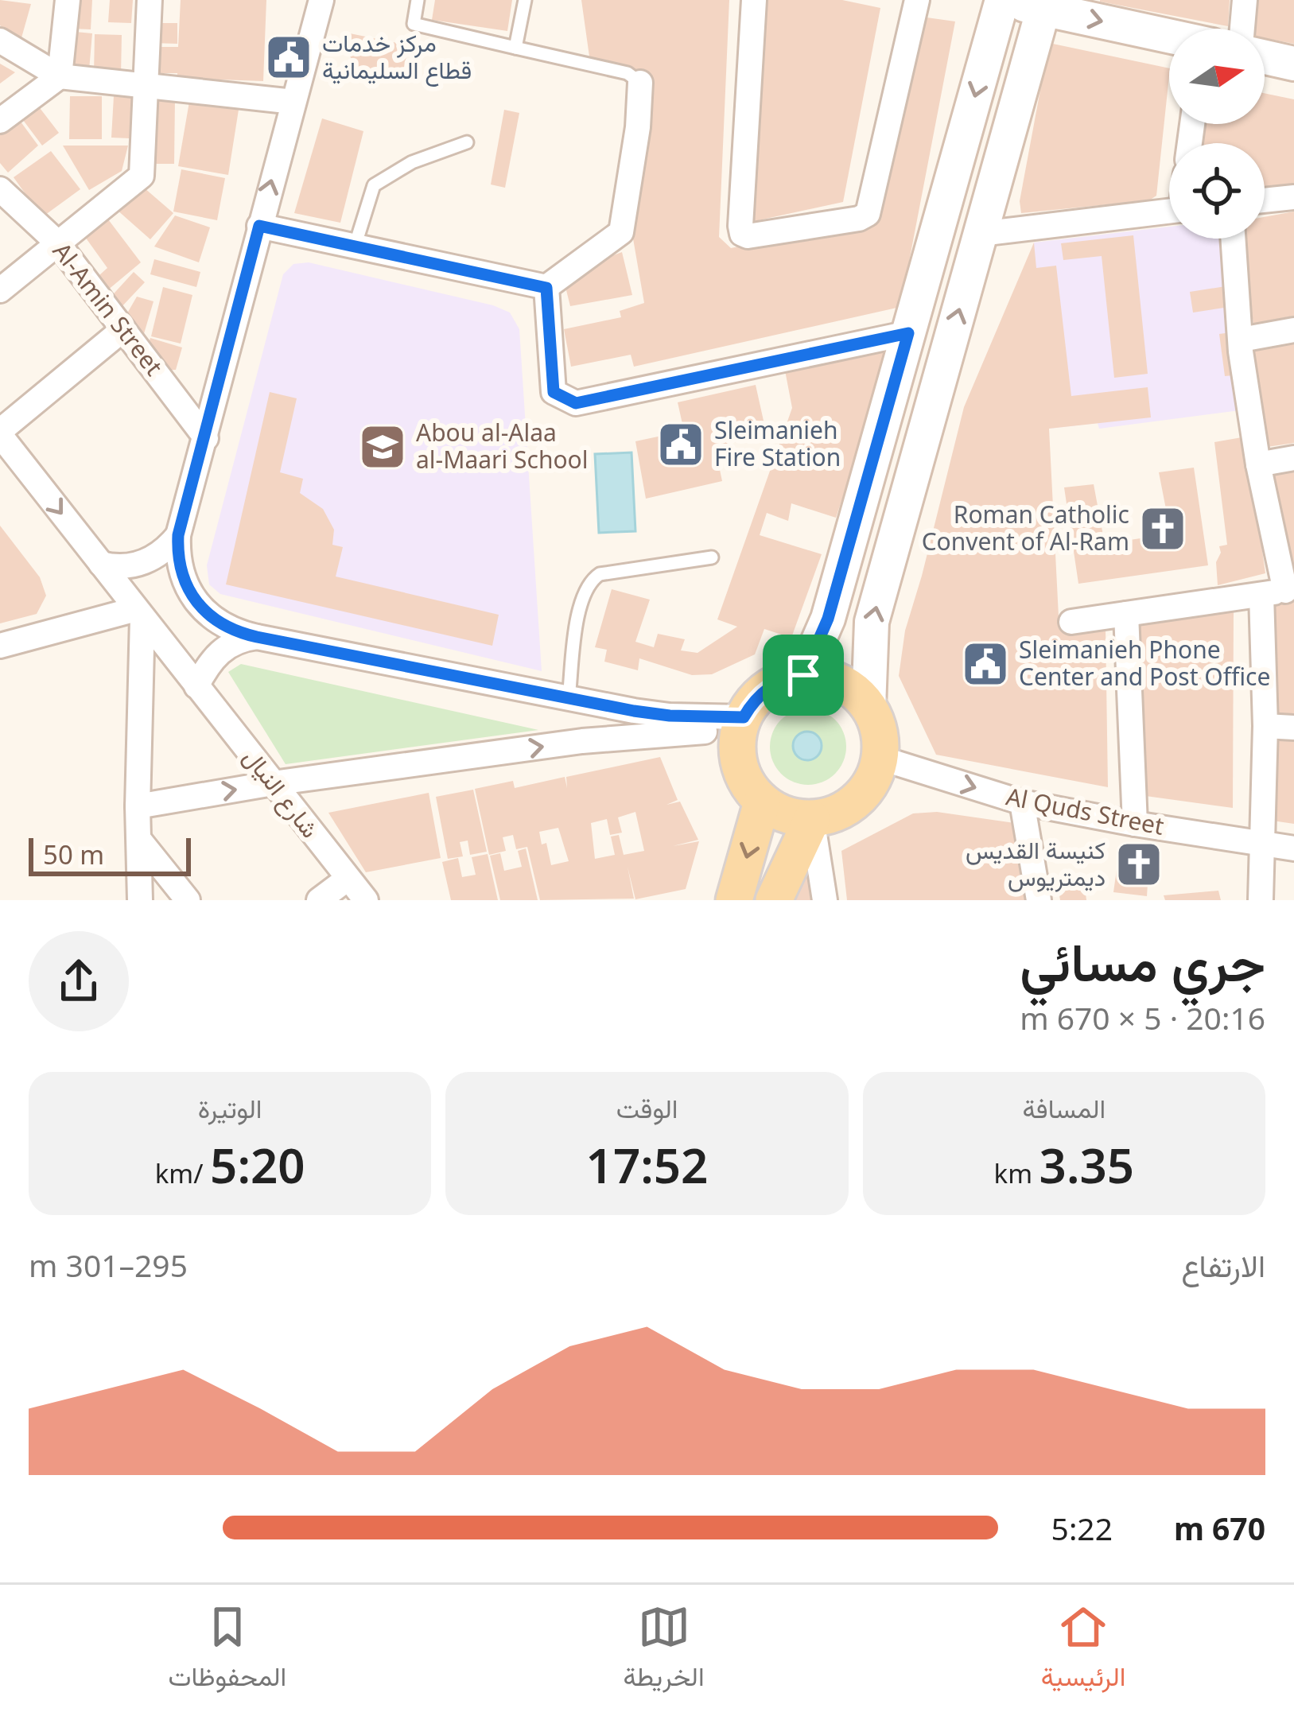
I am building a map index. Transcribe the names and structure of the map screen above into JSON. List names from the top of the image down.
{
  "streets": {
    "street": ["Al-Amin Street", "شارع النيال", "Al Quds Street"]
  },
  "one_way": ["Al Quds Street"],
  "places": {
    "public building": ["مركز خدمات قطاع السليمانية", "Sleimanieh Fire Station", "Sleimanieh Phone Center and Post Office"],
    "school or university": ["Abou al-Alaa al-Maari School"],
    "church": ["Roman Catholic Convent of Al-Ram", "كنيسة القديس ديمتريوس"]
  },
  "scale_bar": "50 m",
  "north": "right",
  "page": {
    "scale": "50 m",
    "heading": ["جري مسائي", "20:16 · 5 × 670 m"],
    "stats": [
      ["المسافة", "3.35 km"],
      ["الوقت", "17:52"],
      ["الوتيرة", "5:20 /km"]
    ],
    "chart": ["الارتفاع", "295–301 m"],
    "list": [
      {
        "name": "670 m",
        "note": "5:22"
      }
    ],
    "tabs": ["الرئيسية", "الخريطة", "المحفوظات"]
  }
}
